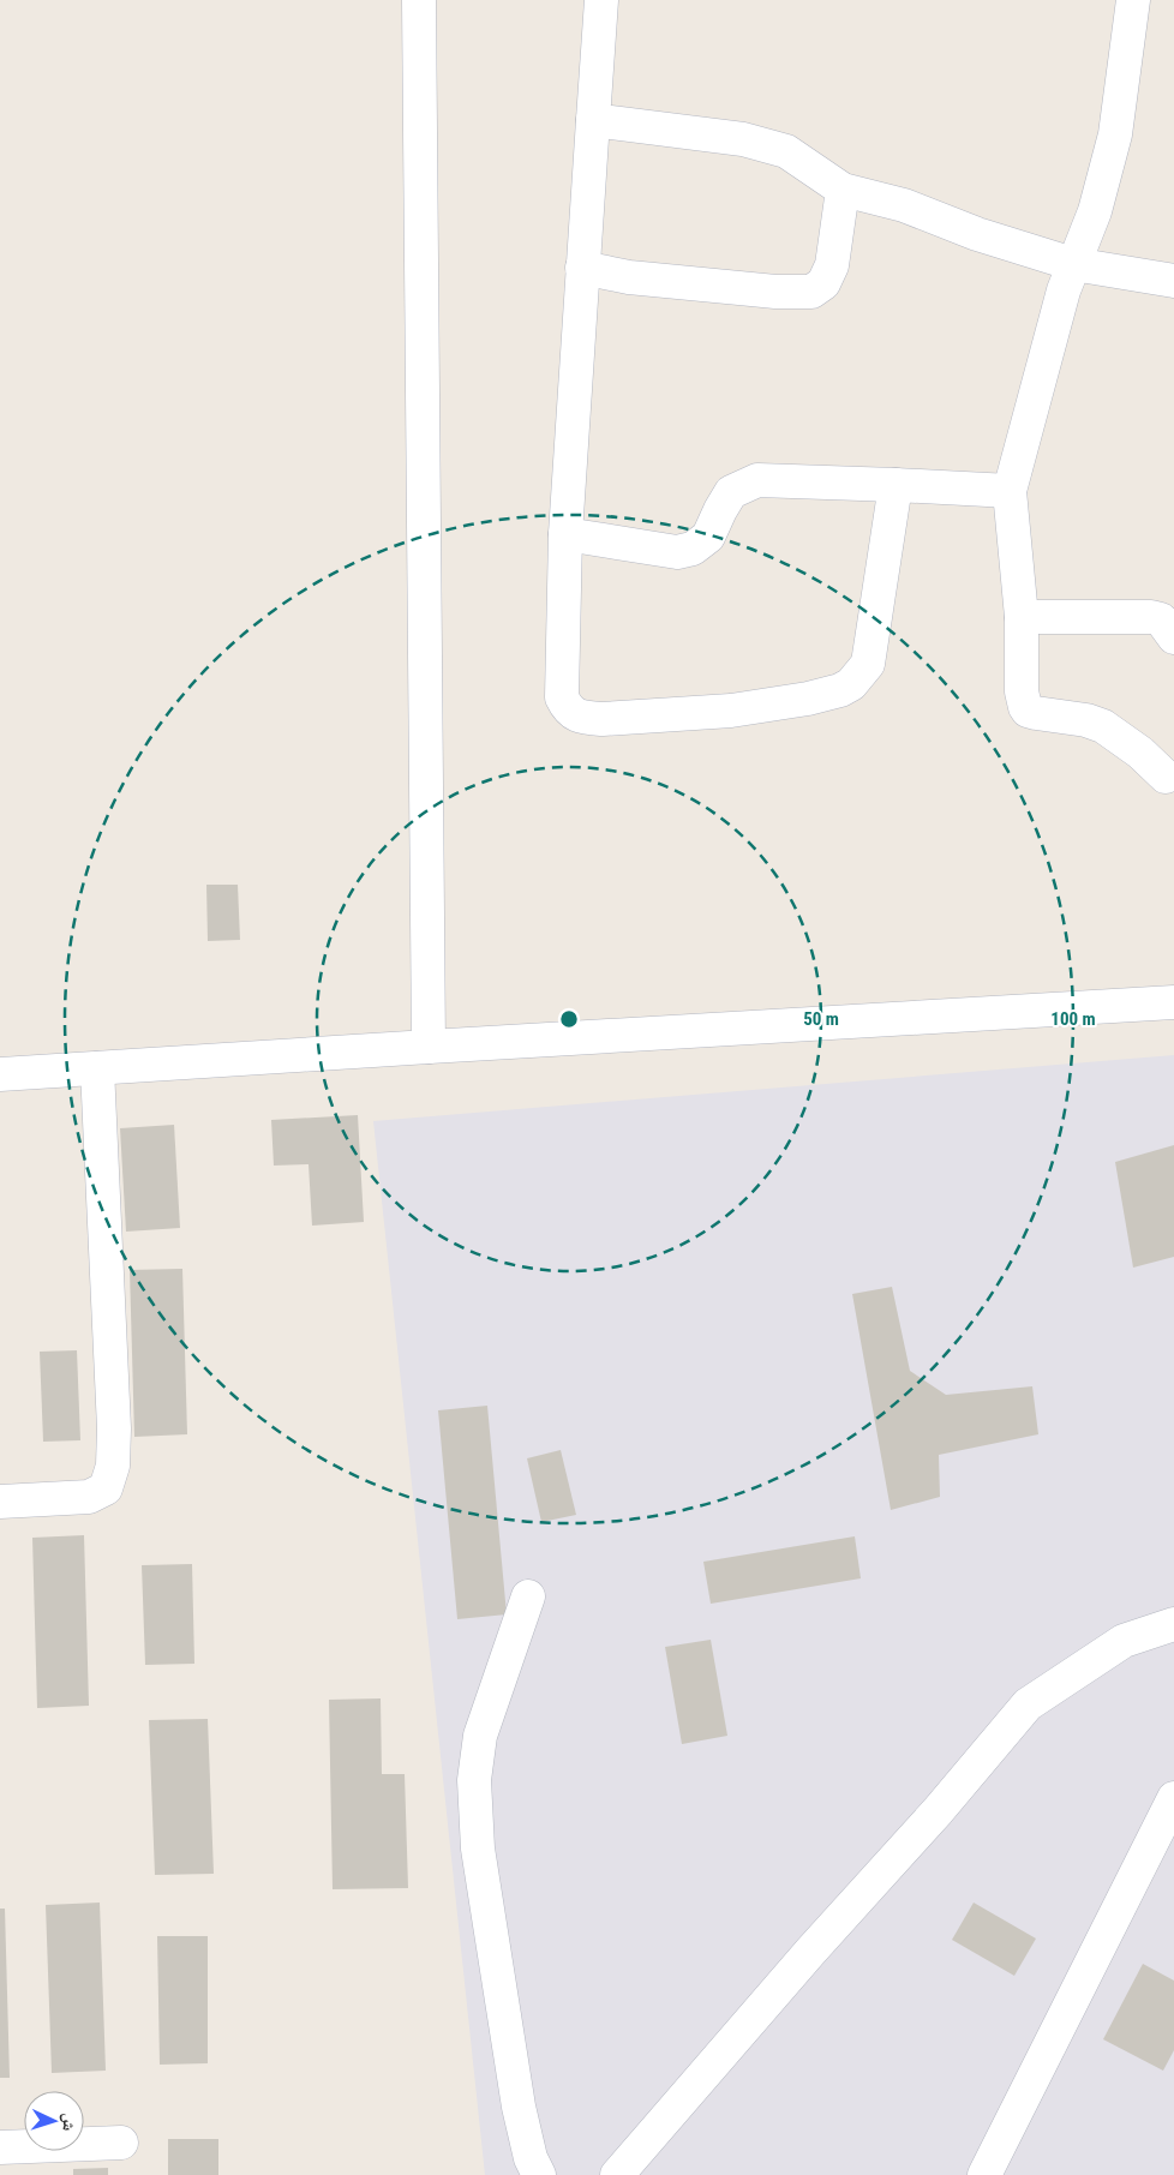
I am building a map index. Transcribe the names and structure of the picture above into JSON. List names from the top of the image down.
{
  "north": "right",
  "rings": ["50 m", "100 m"]
}
